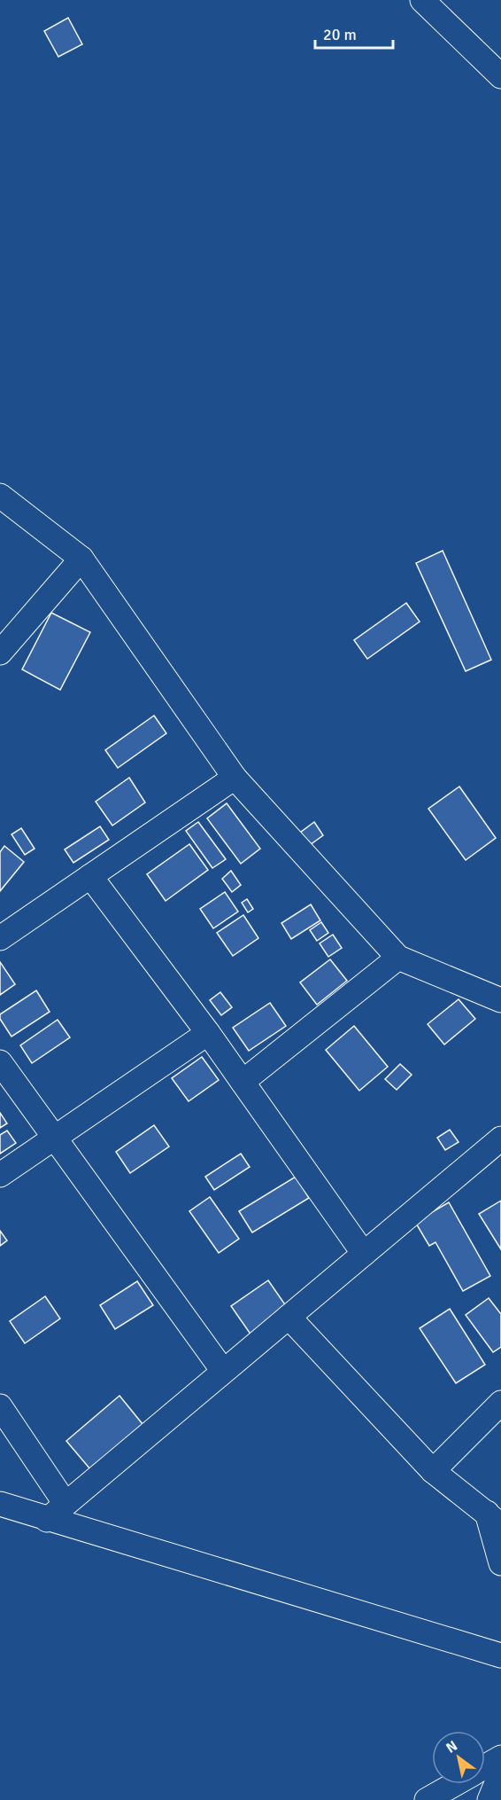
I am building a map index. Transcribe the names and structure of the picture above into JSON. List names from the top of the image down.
{
  "scale_bar": "20 m",
  "north": "top left"
}
